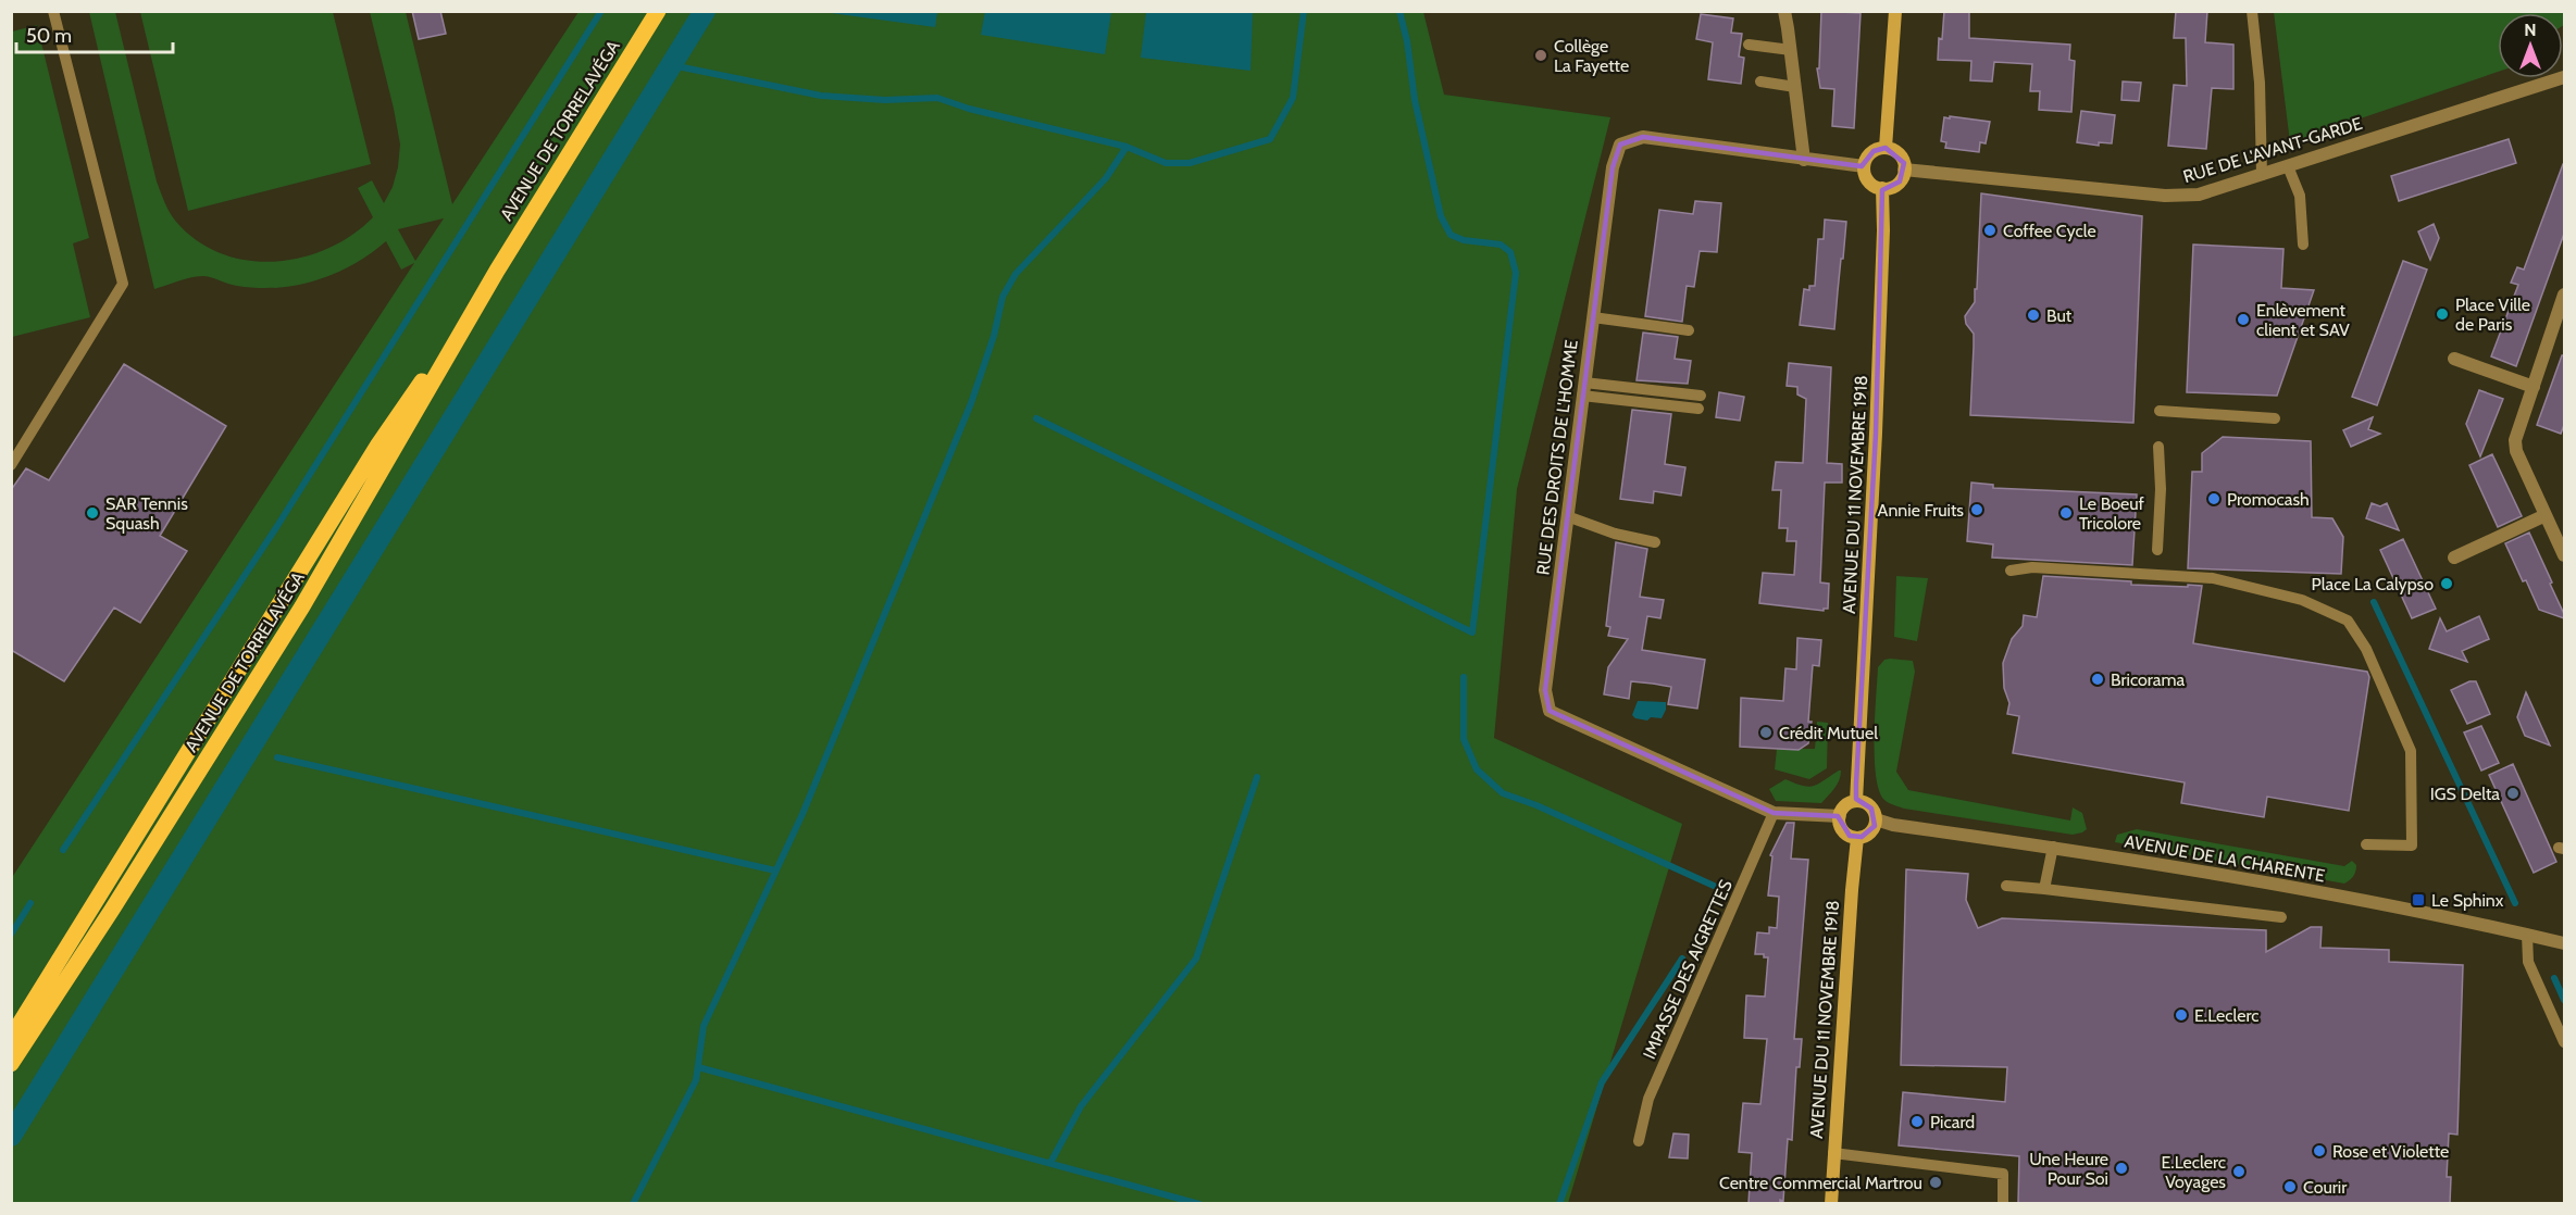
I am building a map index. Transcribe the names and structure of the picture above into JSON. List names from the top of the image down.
{
  "streets": {
    "main road": ["AVENUE DE TORRELAVÉGA", "AVENUE DU 11 NOVEMBRE 1918"],
    "street": ["RUE DE L'AVANT-GARDE", "RUE DES DROITS DE L'HOMME", "AVENUE DE LA CHARENTE"],
    "lane": ["IMPASSE DES AIGRETTES"]
  },
  "crossings": [
    ["RUE DE L'AVANT-GARDE", "RUE DES DROITS DE L'HOMME"],
    ["RUE DE L'AVANT-GARDE", "AVENUE DU 11 NOVEMBRE 1918"],
    ["RUE DES DROITS DE L'HOMME", "AVENUE DU 11 NOVEMBRE 1918"],
    ["RUE DES DROITS DE L'HOMME", "AVENUE DE LA CHARENTE"],
    ["RUE DES DROITS DE L'HOMME", "IMPASSE DES AIGRETTES"],
    ["AVENUE DU 11 NOVEMBRE 1918", "AVENUE DE LA CHARENTE"]
  ],
  "places": {
    "other": [
      "Collège La Fayette",
      "Coffee Cycle",
      "Place Ville de Paris",
      "But",
      "Enlèvement client et SAV",
      "Promocash",
      "Annie Fruits",
      "SAR Tennis Squash",
      "Le Boeuf Tricolore",
      "Place La Calypso",
      "Bricorama",
      "Crédit Mutuel",
      "IGS Delta",
      "E.Leclerc",
      "Picard",
      "Rose et Violette",
      "Une Heure Pour Soi",
      "E.Leclerc Voyages",
      "Centre Commercial Martrou",
      "Courir"
    ],
    "transit": ["Le Sphinx"]
  },
  "scale_bar": "50 m",
  "north": "top"
}
